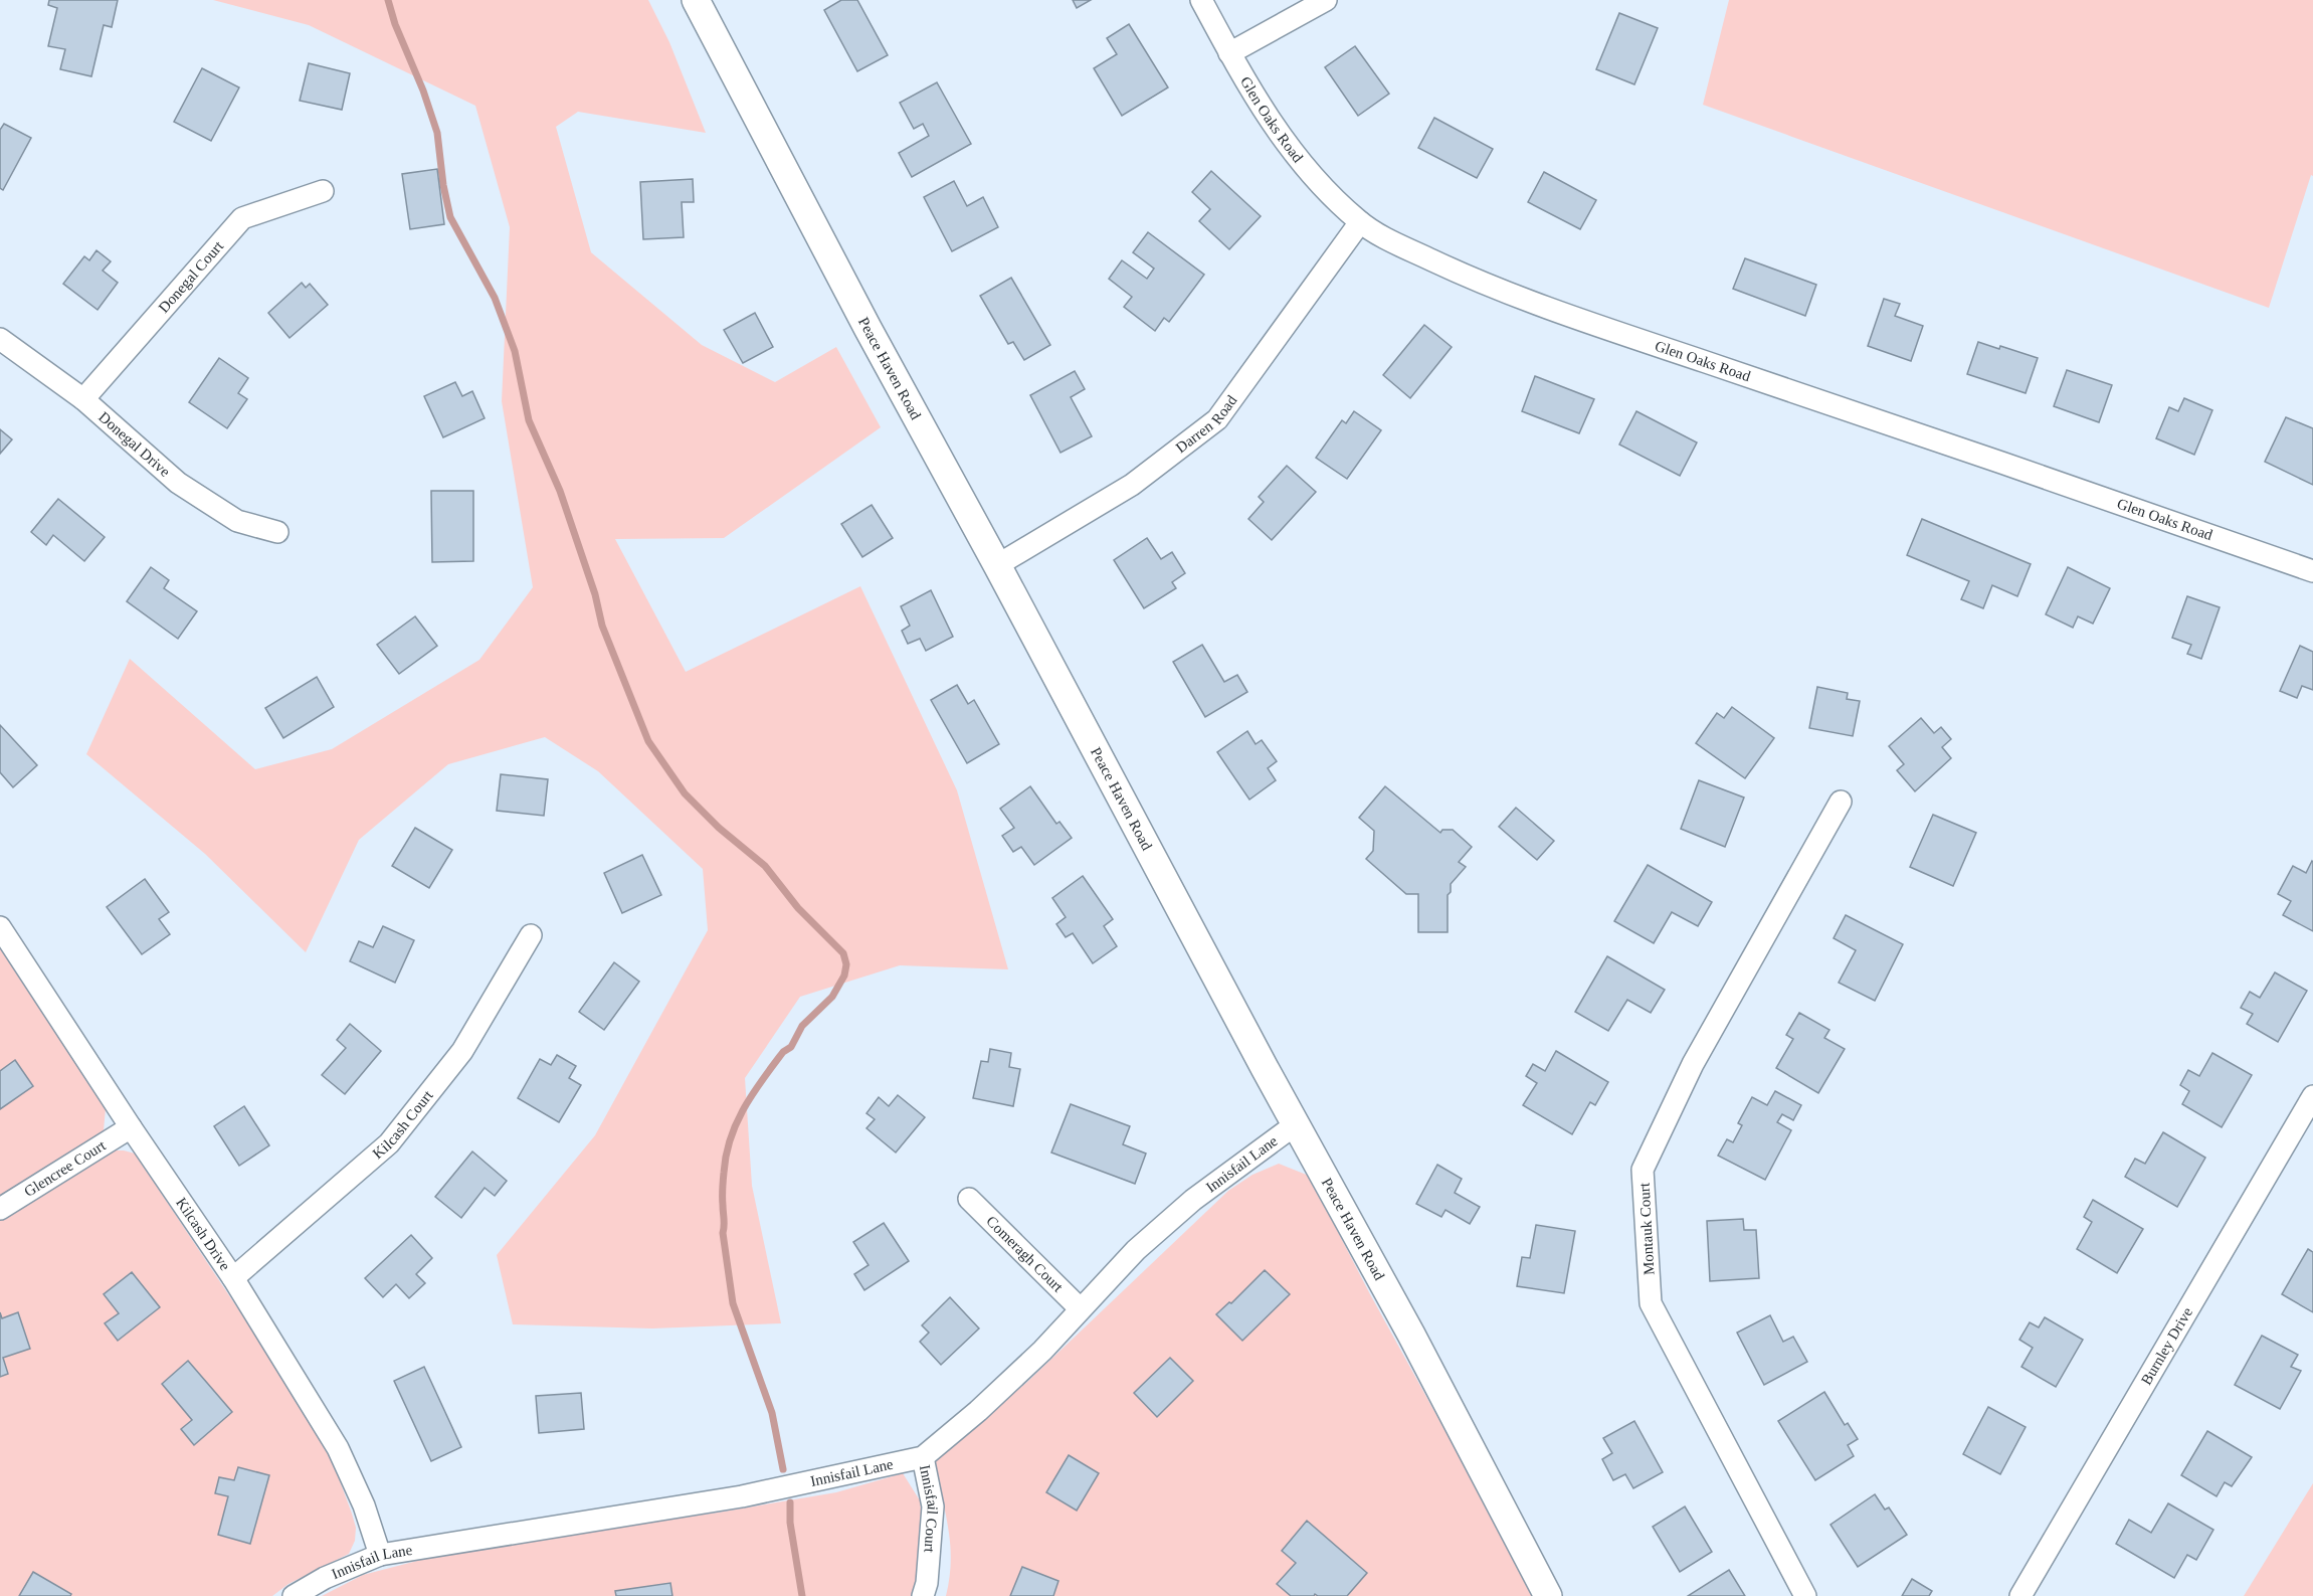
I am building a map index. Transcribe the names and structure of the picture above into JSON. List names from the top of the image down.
{
  "streets": {
    "main road": ["Peace Haven Road"],
    "street": [
      "Glen Oaks Road",
      "Donegal Court",
      "Darren Road",
      "Donegal Drive",
      "Kilcash Court",
      "Innisfail Lane",
      "Glencree Court",
      "Montauk Court",
      "Kilcash Drive",
      "Comeragh Court",
      "Burnley Drive",
      "Innisfail Court"
    ]
  },
  "crossings": [
    ["Glen Oaks Road", "Darren Road"],
    ["Donegal Court", "Donegal Drive"],
    ["Peace Haven Road", "Darren Road"],
    ["Peace Haven Road", "Innisfail Lane"],
    ["Kilcash Court", "Kilcash Drive"],
    ["Innisfail Lane", "Kilcash Drive"],
    ["Innisfail Lane", "Comeragh Court"],
    ["Innisfail Lane", "Innisfail Court"],
    ["Glencree Court", "Kilcash Drive"]
  ]
}
